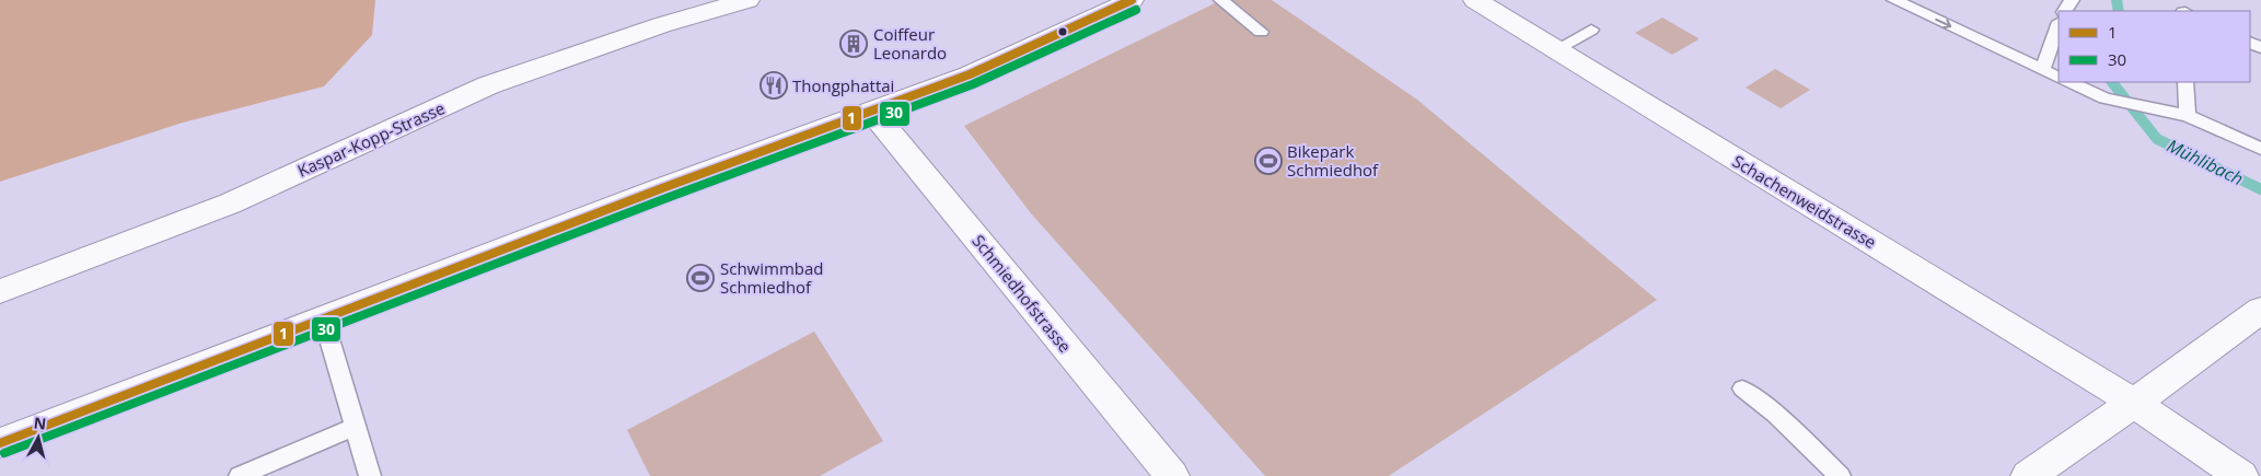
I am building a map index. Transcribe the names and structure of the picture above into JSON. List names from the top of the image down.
{
  "streets": {
    "street": ["Kaspar-Kopp-Strasse", "Schachenweidstrasse", "Schmiedhofstrasse"]
  },
  "water": ["Mühlibach"],
  "places": {
    "building": ["Coiffeur Leonardo"],
    "restaurant": ["Thongphattai"],
    "sports": ["Bikepark Schmiedhof", "Schwimmbad Schmiedhof"]
  },
  "lines": ["transit line 1", "transit line 30"],
  "legend": ["1", "30"],
  "north": "top"
}
